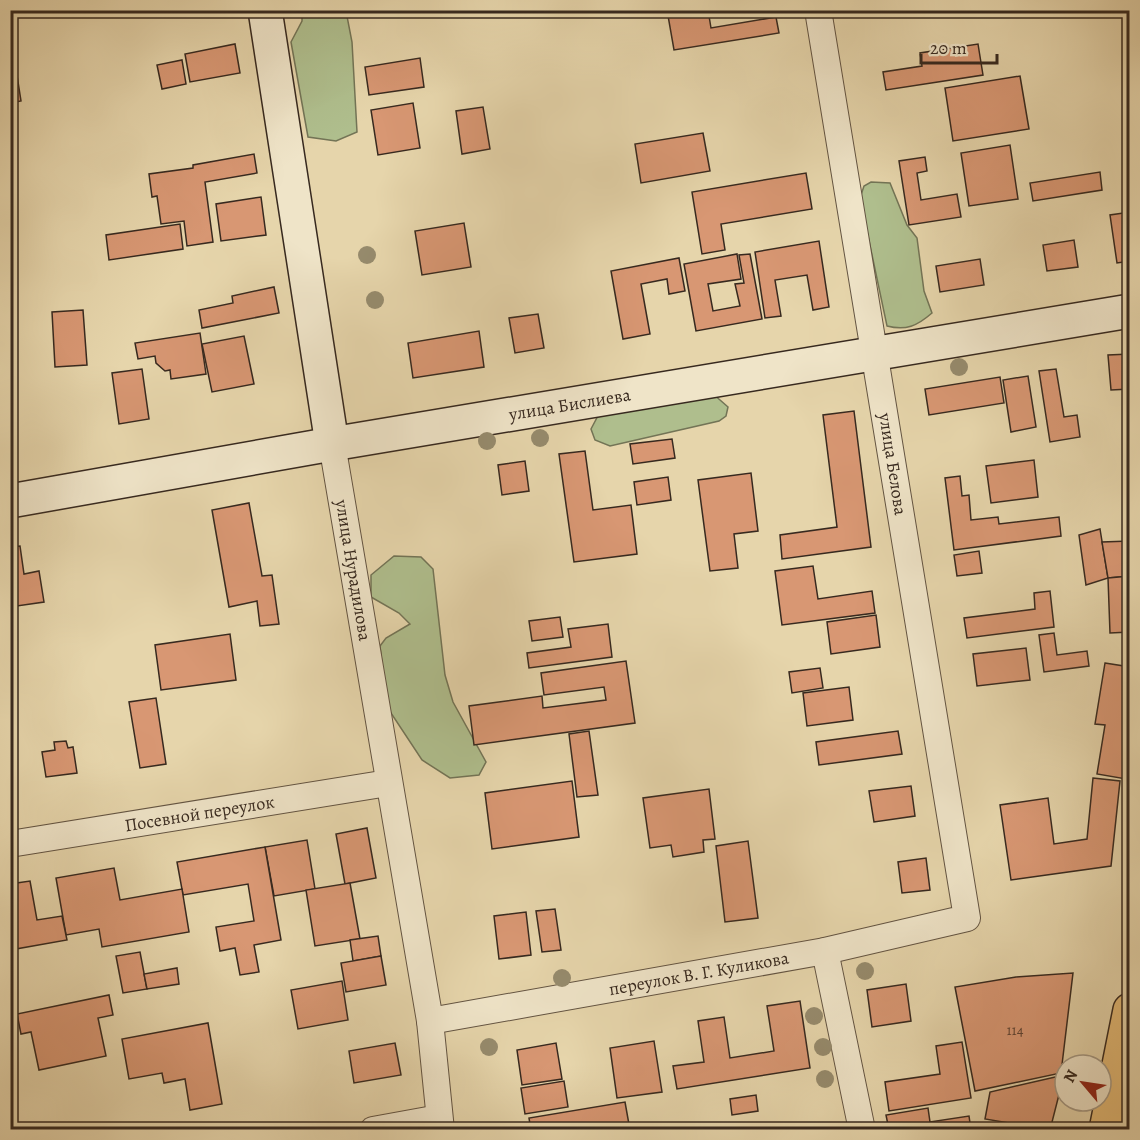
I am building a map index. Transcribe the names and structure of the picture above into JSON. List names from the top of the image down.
{
  "streets": {
    "street": [
      "улица Бислиева",
      "улица Белова",
      "улица Нурадилова",
      "Посевной переулок",
      "переулок В. Г. Куликова"
    ]
  },
  "crossings": [
    ["улица Бислиева", "улица Белова"],
    ["улица Бислиева", "улица Нурадилова"],
    ["улица Белова", "переулок В. Г. Куликова"],
    ["улица Нурадилова", "Посевной переулок"],
    ["улица Нурадилова", "переулок В. Г. Куликова"]
  ],
  "house_numbers": ["114"],
  "scale_bar": "20 m",
  "north": "top left"
}
